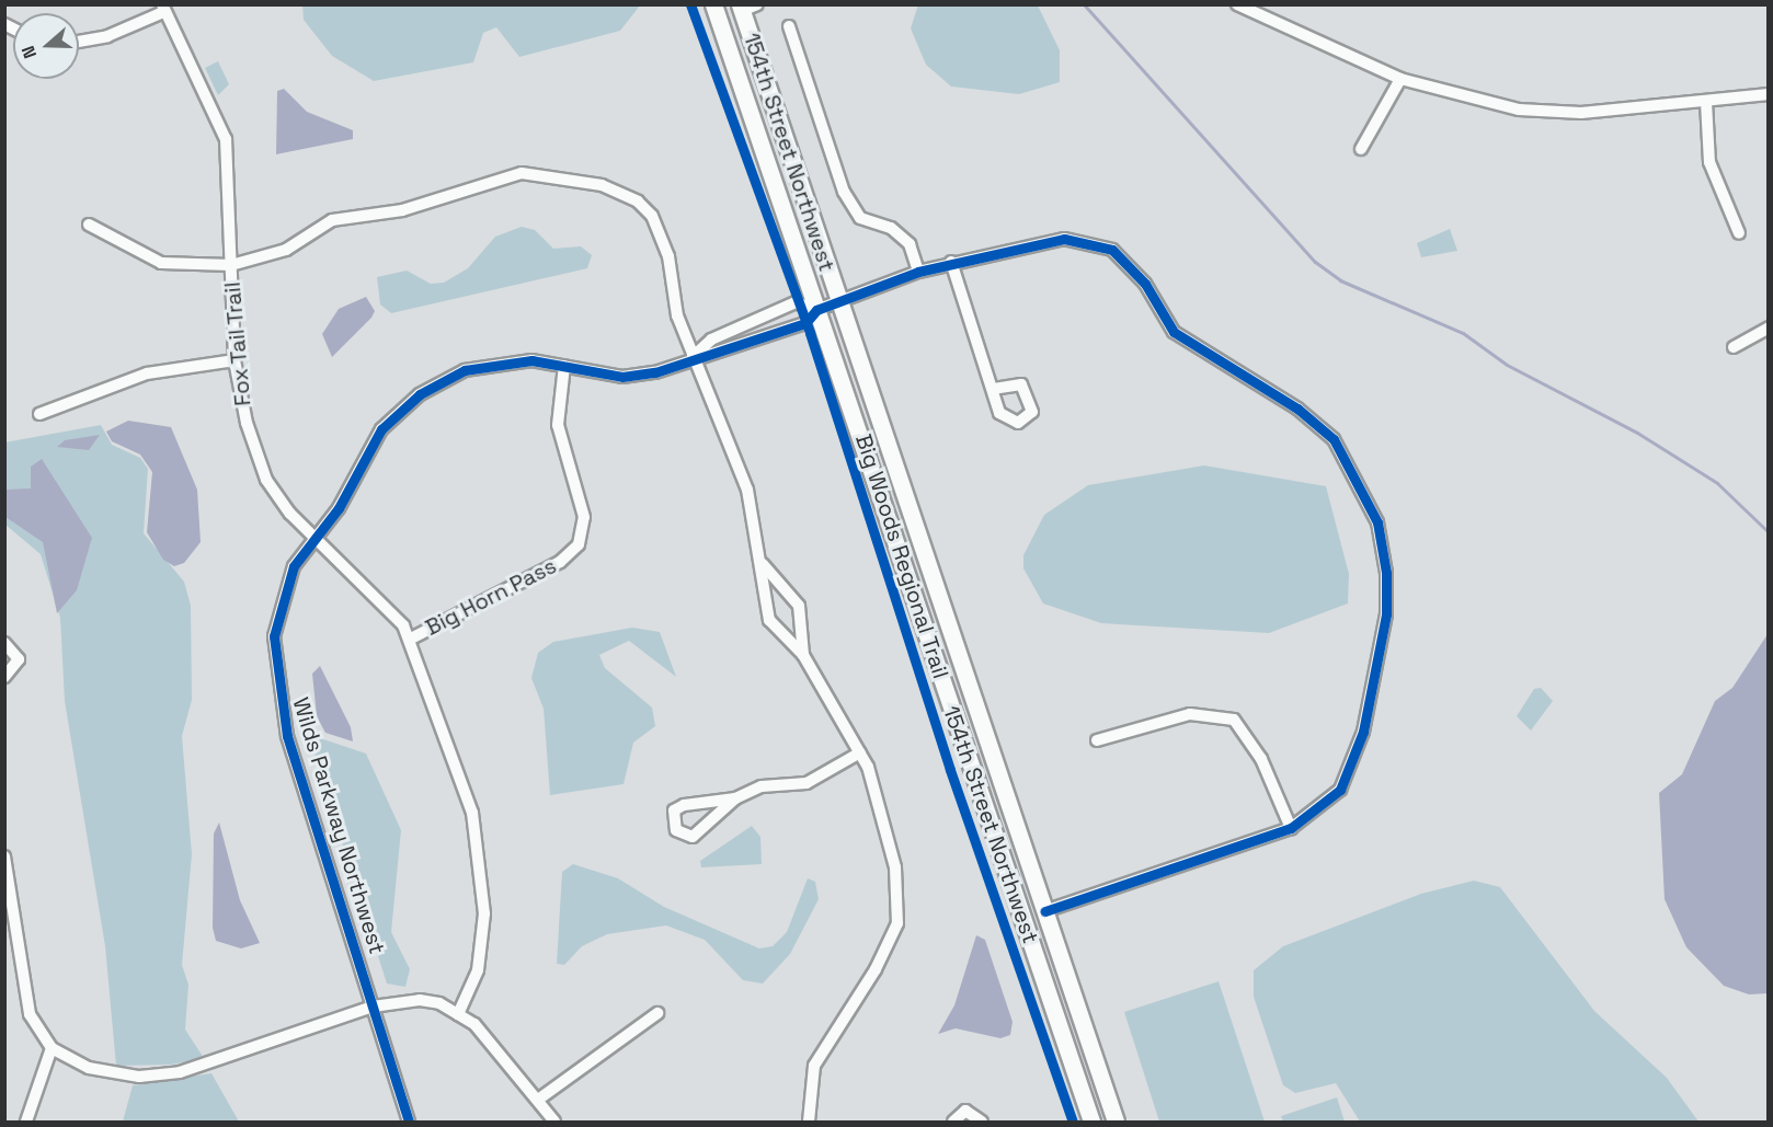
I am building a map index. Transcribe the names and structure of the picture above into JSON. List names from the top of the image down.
{
  "streets": {
    "street": [
      "154th Street Northwest",
      "Fox Tail Trail",
      "Big Horn Pass",
      "Wilds Parkway Northwest"
    ],
    "cycle path": ["Big Woods Regional Trail"]
  },
  "crossings": [
    ["154th Street Northwest", "Wilds Parkway Northwest"],
    ["Fox Tail Trail", "Big Horn Pass"],
    ["Fox Tail Trail", "Wilds Parkway Northwest"],
    ["Big Horn Pass", "Wilds Parkway Northwest"]
  ],
  "north": "left"
}
